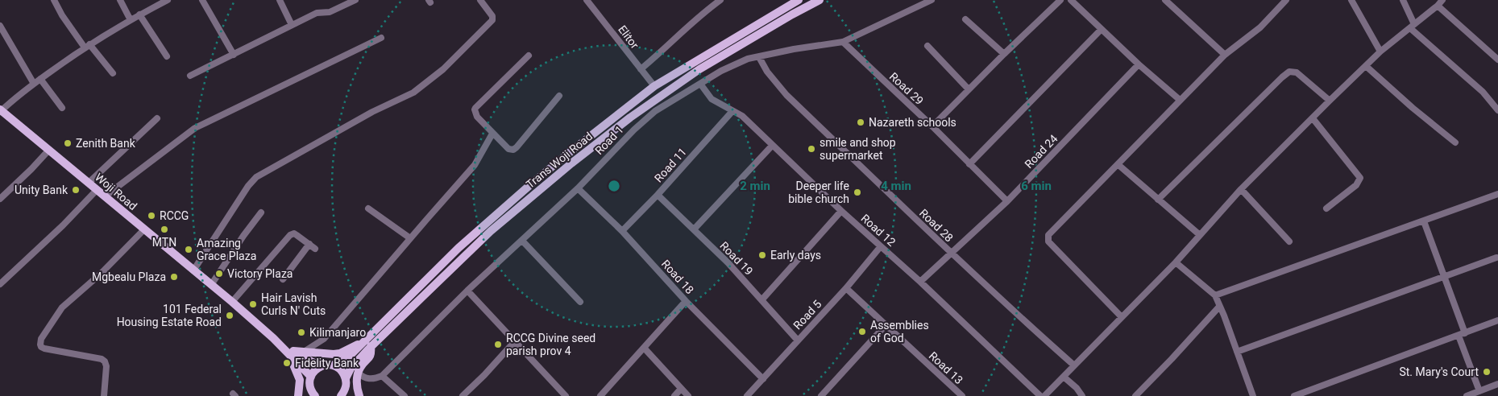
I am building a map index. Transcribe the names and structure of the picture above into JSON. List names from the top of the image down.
{
  "streets": {
    "main road": ["Trans Woji Road", "Woji Road"],
    "street": [
      "Elitor",
      "Road 29",
      "Road 1",
      "Road 24",
      "Road 11",
      "Road 28",
      "Road 12",
      "Road 19",
      "Road 18",
      "Road 5",
      "Road 13"
    ]
  },
  "crossings": [
    ["Elitor", "Trans Woji Road"],
    ["Road 29", "Road 1"],
    ["Road 29", "Road 24"],
    ["Road 1", "Road 28"],
    ["Road 1", "Road 12"],
    ["Road 1", "Road 18"],
    ["Road 24", "Road 28"],
    ["Road 24", "Road 12"],
    ["Road 11", "Road 12"],
    ["Road 11", "Road 19"],
    ["Road 11", "Road 18"],
    ["Road 12", "Road 5"],
    ["Road 19", "Road 5"],
    ["Road 18", "Road 5"],
    ["Road 5", "Road 13"]
  ],
  "places": [
    "Nazareth schools",
    "Zenith Bank",
    "smile and shop supermarket",
    "Unity Bank",
    "Deeper life bible church",
    "RCCG",
    "MTN",
    "Amazing Grace Plaza",
    "Early days",
    "Victory Plaza",
    "Mgbealu Plaza",
    "Hair Lavish Curls N' Cuts",
    "101 Federal Housing Estate Road",
    "Assemblies of God",
    "Kilimanjaro",
    "RCCG Divine seed parish prov 4",
    "Fidelity Bank",
    "St. Mary's Court"
  ],
  "rings": ["2 min", "4 min", "6 min"]
}
